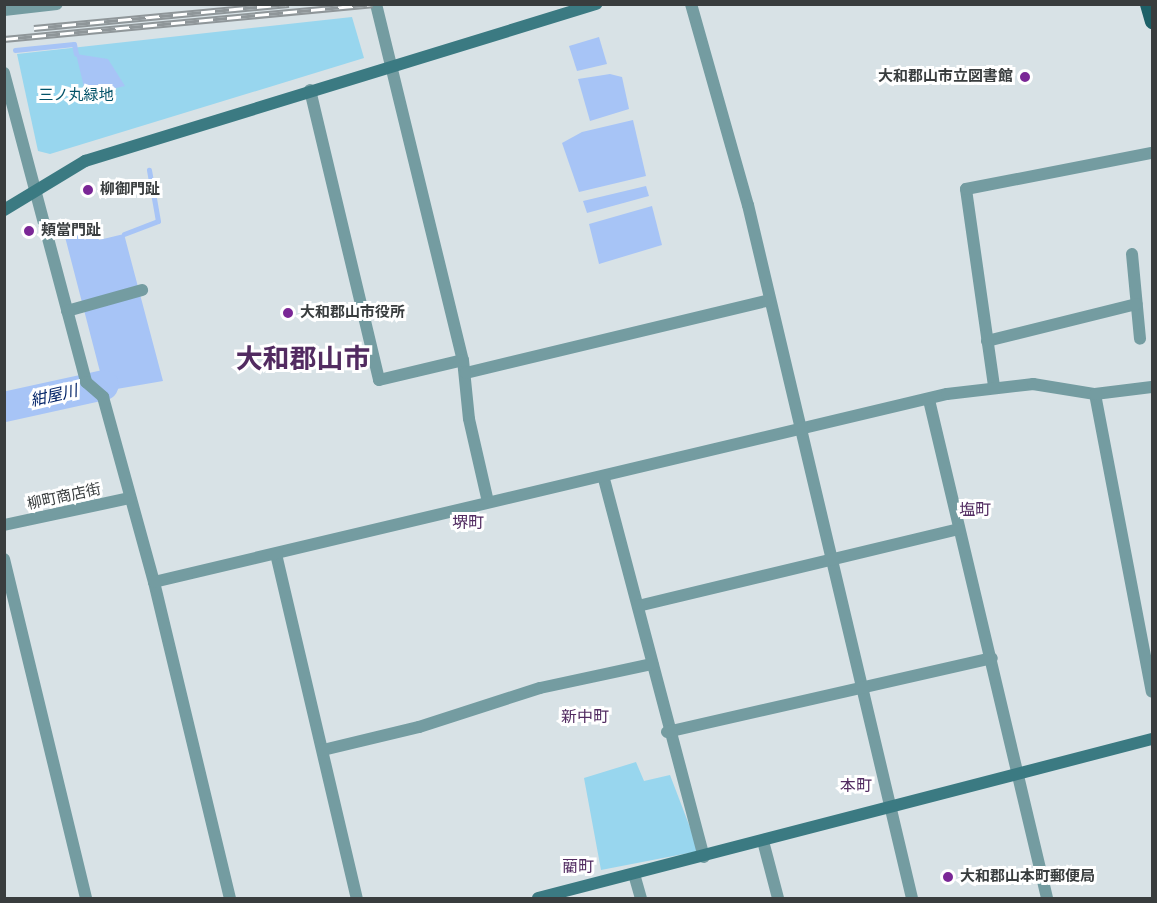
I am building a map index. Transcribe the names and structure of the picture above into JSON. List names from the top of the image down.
{
  "streets": {
    "street": ["柳町商店街"]
  },
  "districts": [
    "大和郡山市",
    "塩町",
    "堺町",
    "新中町",
    "本町",
    "藺町"
  ],
  "water": ["紺屋川"],
  "parks": ["三ノ丸緑地"],
  "places": [
    "大和郡山市立図書館",
    "柳御門趾",
    "頬當門趾",
    "大和郡山市役所",
    "大和郡山本町郵便局"
  ]
}
